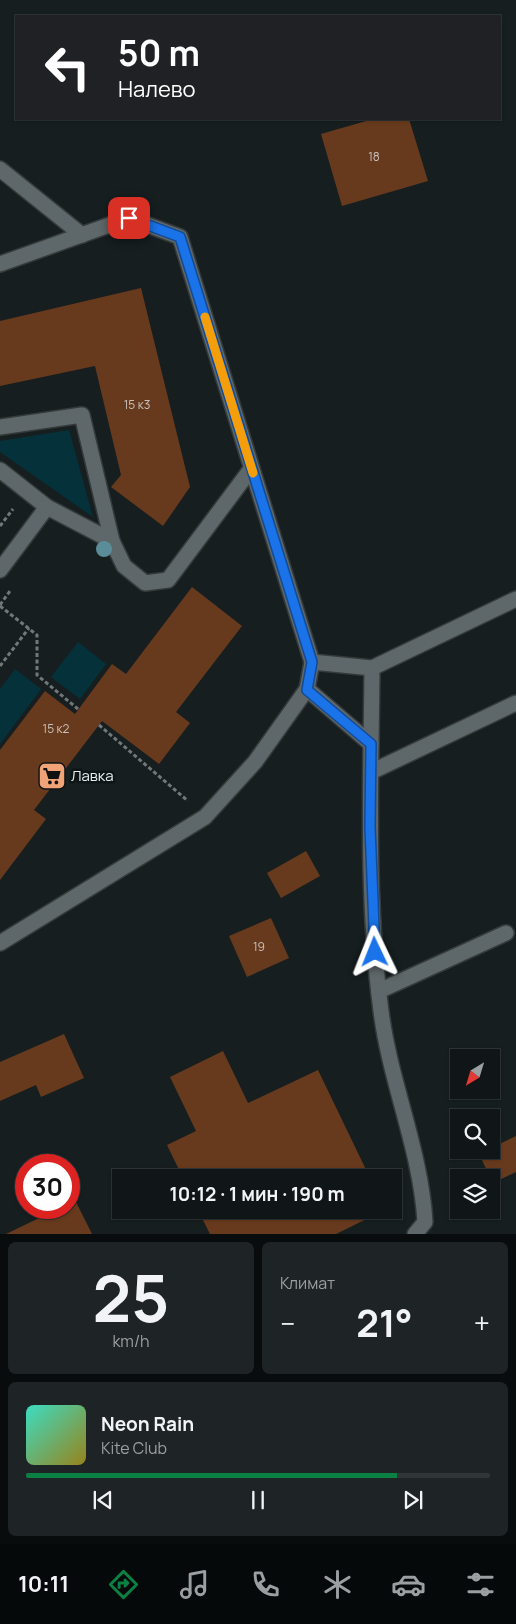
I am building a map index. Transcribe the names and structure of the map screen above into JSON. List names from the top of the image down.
{
  "places": {
    "supermarket": ["Лавка"]
  },
  "house_numbers": [
    "18",
    "15 к3",
    "15 к2",
    "19"
  ],
  "north": "bottom left",
  "page": {
    "turn": ["50 m", "Налево"],
    "limit": "30",
    "trip": "10:12 · 1 мин · 190 m",
    "tile": [
      ["25", "km/h"],
      "Климат"
    ],
    "heat": ["−", "21°", "+"],
    "song": ["Neon Rain", "Kite Club"],
    "tabs": "10:11"
  }
}
